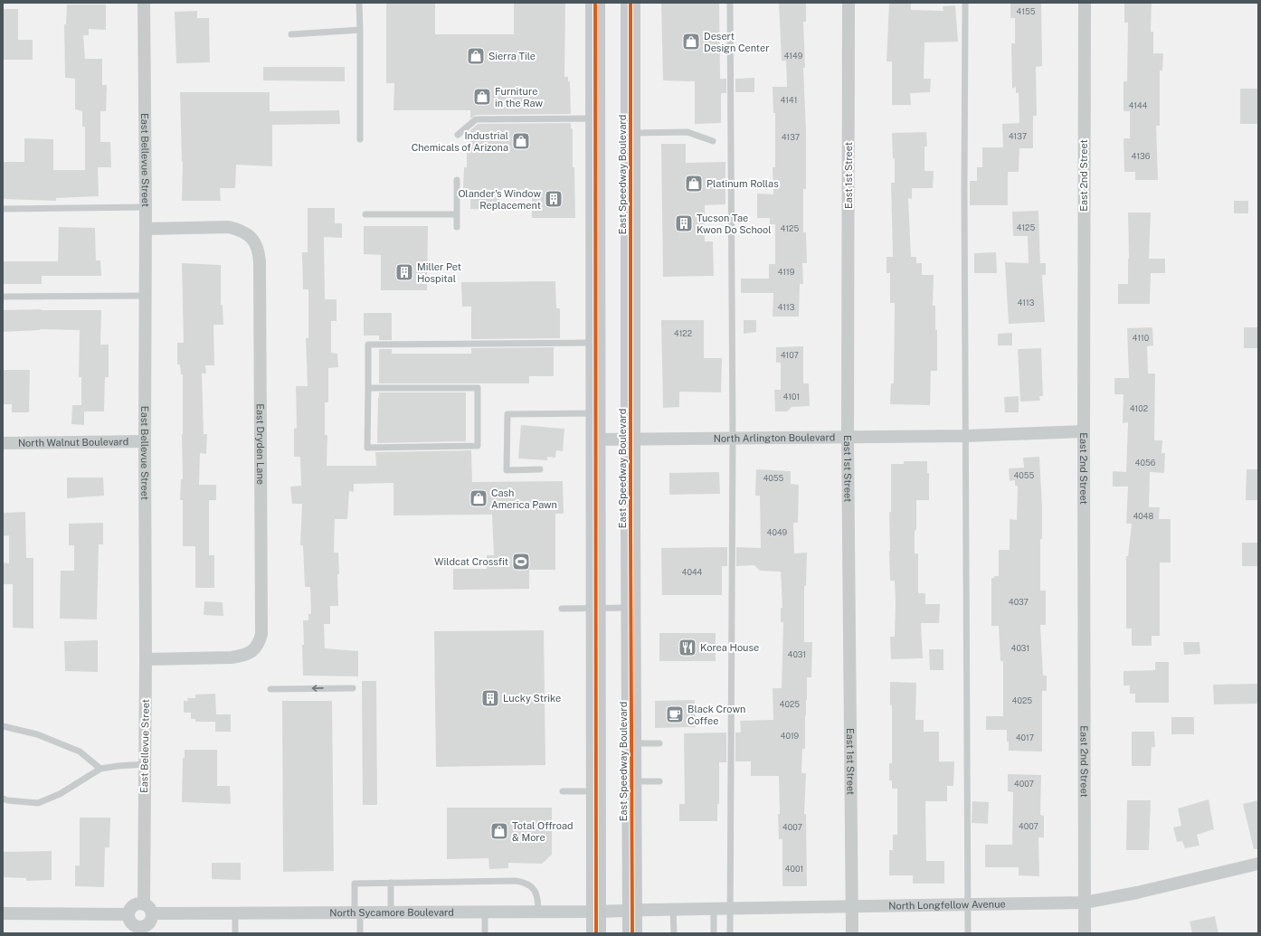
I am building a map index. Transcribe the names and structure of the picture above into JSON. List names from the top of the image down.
{
  "streets": {
    "main road": ["East Speedway Boulevard"],
    "street": [
      "East Bellevue Street",
      "East 1st Street",
      "East 2nd Street",
      "North Arlington Boulevard",
      "North Walnut Boulevard",
      "East Dryden Lane",
      "North Longfellow Avenue",
      "North Sycamore Boulevard"
    ]
  },
  "crossings": [
    ["East Bellevue Street", "North Walnut Boulevard"],
    ["East Bellevue Street", "East Dryden Lane"],
    ["East Bellevue Street", "North Sycamore Boulevard"],
    ["East Speedway Boulevard", "North Arlington Boulevard"],
    ["East Speedway Boulevard", "North Longfellow Avenue"],
    ["East Speedway Boulevard", "North Sycamore Boulevard"],
    ["East 1st Street", "North Arlington Boulevard"],
    ["East 1st Street", "North Longfellow Avenue"],
    ["East 2nd Street", "North Arlington Boulevard"],
    ["East 2nd Street", "North Longfellow Avenue"],
    ["North Longfellow Avenue", "North Sycamore Boulevard"]
  ],
  "places": {
    "shop": [
      "Desert Design Center",
      "Sierra Tile",
      "Furniture in the Raw",
      "Industrial Chemicals of Arizona",
      "Platinum Rollas",
      "Cash America Pawn",
      "Total Offroad & More"
    ],
    "building": [
      "Olander's Window Replacement",
      "Tucson Tae Kwon Do School",
      "Miller Pet Hospital",
      "Lucky Strike"
    ],
    "sports": ["Wildcat Crossfit"],
    "restaurant": ["Korea House"],
    "cafe": ["Black Crown Coffee"]
  },
  "house_numbers": [
    "4155",
    "4149",
    "4141",
    "4144",
    "4137",
    "4137",
    "4136",
    "4125",
    "4125",
    "4119",
    "4113",
    "4113",
    "4122",
    "4110",
    "4107",
    "4101",
    "4102",
    "4056",
    "4055",
    "4055",
    "4048",
    "4049",
    "4044",
    "4037",
    "4031",
    "4031",
    "4025",
    "4025",
    "4019",
    "4017",
    "4007",
    "4007",
    "4007",
    "4001"
  ]
}
